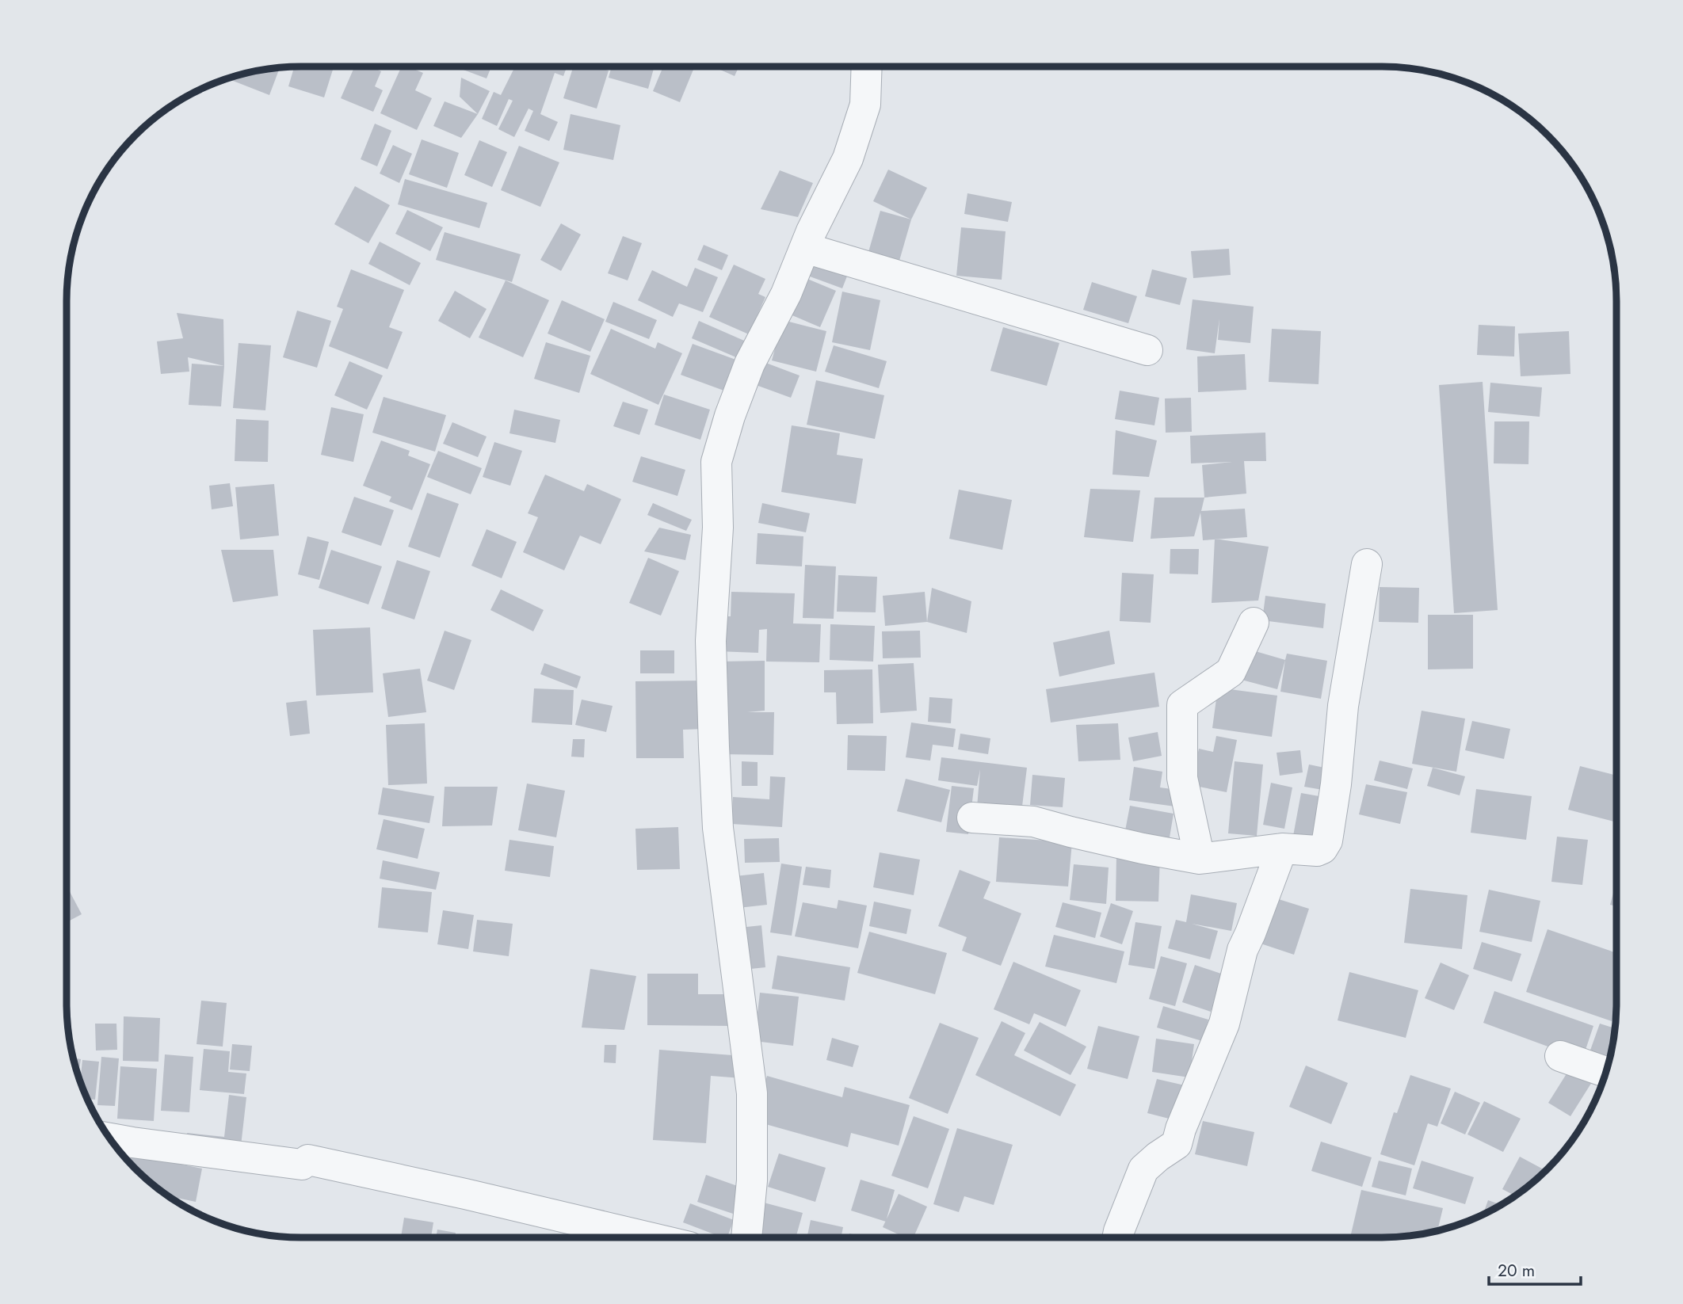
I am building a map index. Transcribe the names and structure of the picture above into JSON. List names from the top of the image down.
{
  "scale_bar": "20 m"
}
